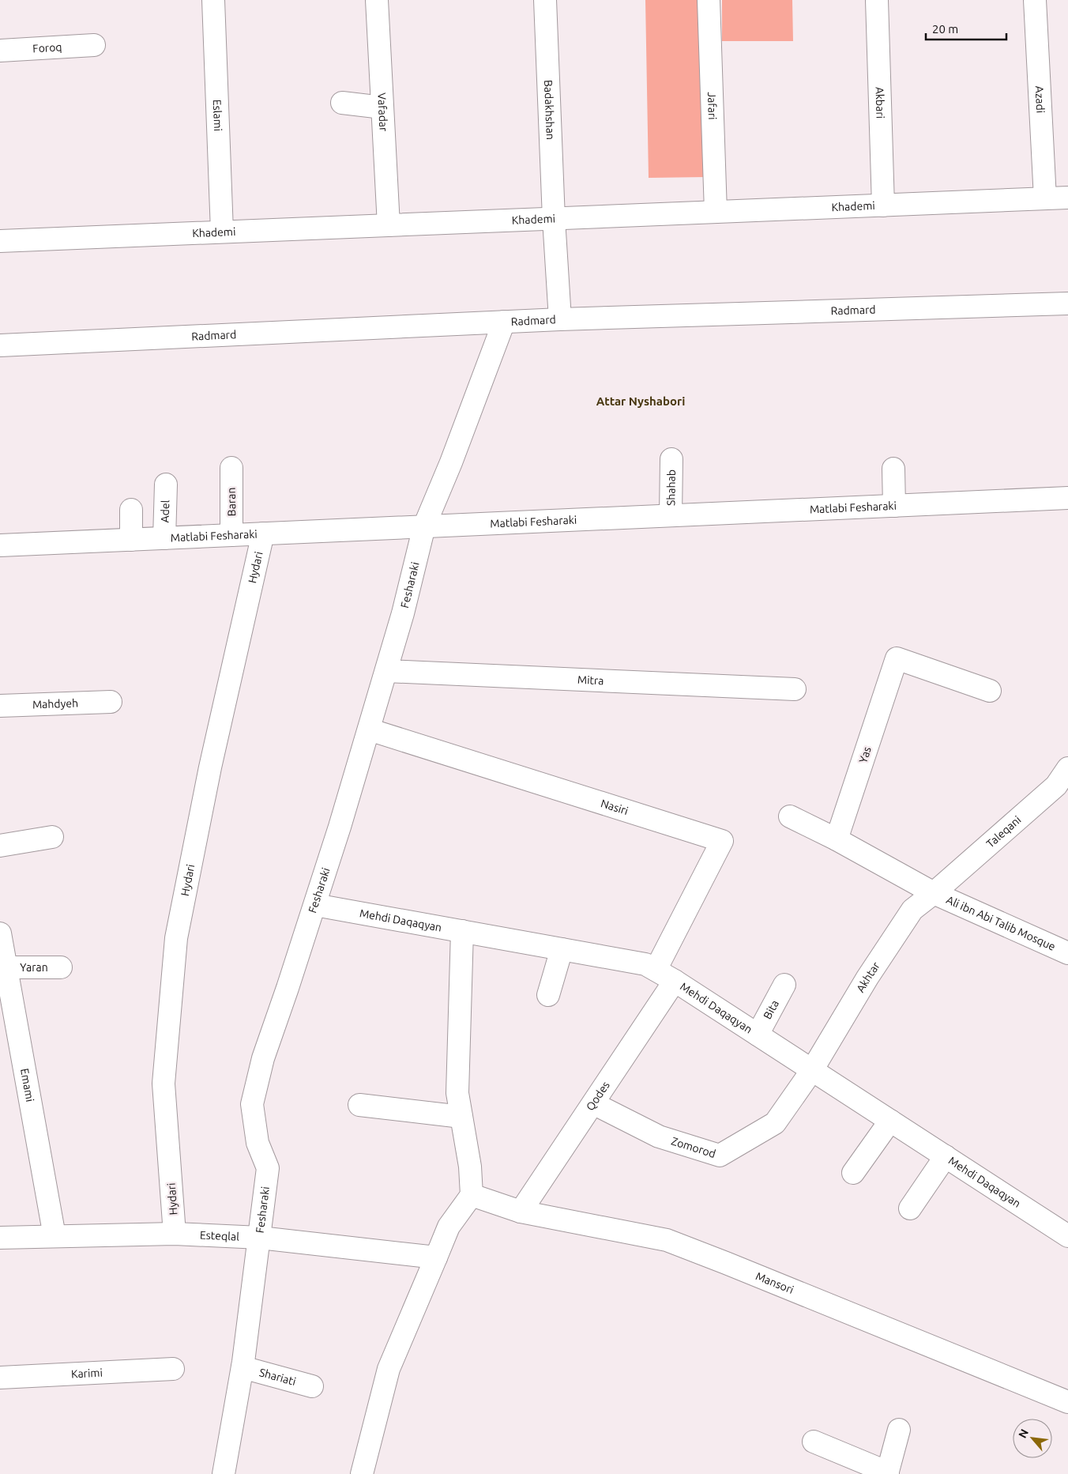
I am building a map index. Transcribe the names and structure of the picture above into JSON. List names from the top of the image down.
{
  "streets": {
    "street": [
      "Foroq",
      "Azadi",
      "Akbari",
      "Jafari",
      "Badakhshan",
      "Vafadar",
      "Eslami",
      "Khademi",
      "Radmard",
      "Shahab",
      "Baran",
      "Matlabi Fesharaki",
      "Adel",
      "Hydari",
      "Fesharaki",
      "Mitra",
      "Mahdyeh",
      "Yas",
      "Nasiri",
      "Taleqani",
      "Mehdi Daqaqyan",
      "Ali ibn Abi Talib Mosque",
      "Yaran",
      "Akhtar",
      "Bita",
      "Emami",
      "Qodes",
      "Zomorod",
      "Esteqlal",
      "Mansori",
      "Karimi",
      "Shariati"
    ]
  },
  "crossings": [
    ["Azadi", "Khademi"],
    ["Akbari", "Khademi"],
    ["Jafari", "Khademi"],
    ["Badakhshan", "Khademi"],
    ["Badakhshan", "Radmard"],
    ["Vafadar", "Khademi"],
    ["Eslami", "Khademi"],
    ["Radmard", "Fesharaki"],
    ["Shahab", "Matlabi Fesharaki"],
    ["Baran", "Matlabi Fesharaki"],
    ["Matlabi Fesharaki", "Adel"],
    ["Matlabi Fesharaki", "Hydari"],
    ["Matlabi Fesharaki", "Fesharaki"],
    ["Hydari", "Esteqlal"],
    ["Fesharaki", "Mitra"],
    ["Fesharaki", "Nasiri"],
    ["Fesharaki", "Mehdi Daqaqyan"],
    ["Fesharaki", "Esteqlal"],
    ["Fesharaki", "Shariati"],
    ["Nasiri", "Mehdi Daqaqyan"],
    ["Taleqani", "Ali ibn Abi Talib Mosque"],
    ["Taleqani", "Akhtar"],
    ["Mehdi Daqaqyan", "Akhtar"],
    ["Mehdi Daqaqyan", "Bita"],
    ["Mehdi Daqaqyan", "Qodes"],
    ["Mehdi Daqaqyan", "Zomorod"],
    ["Ali ibn Abi Talib Mosque", "Akhtar"],
    ["Yaran", "Emami"],
    ["Akhtar", "Zomorod"],
    ["Emami", "Esteqlal"],
    ["Qodes", "Zomorod"],
    ["Qodes", "Mansori"]
  ],
  "districts": ["Attar Nyshabori"],
  "scale_bar": "20 m",
  "north": "top left"
}
